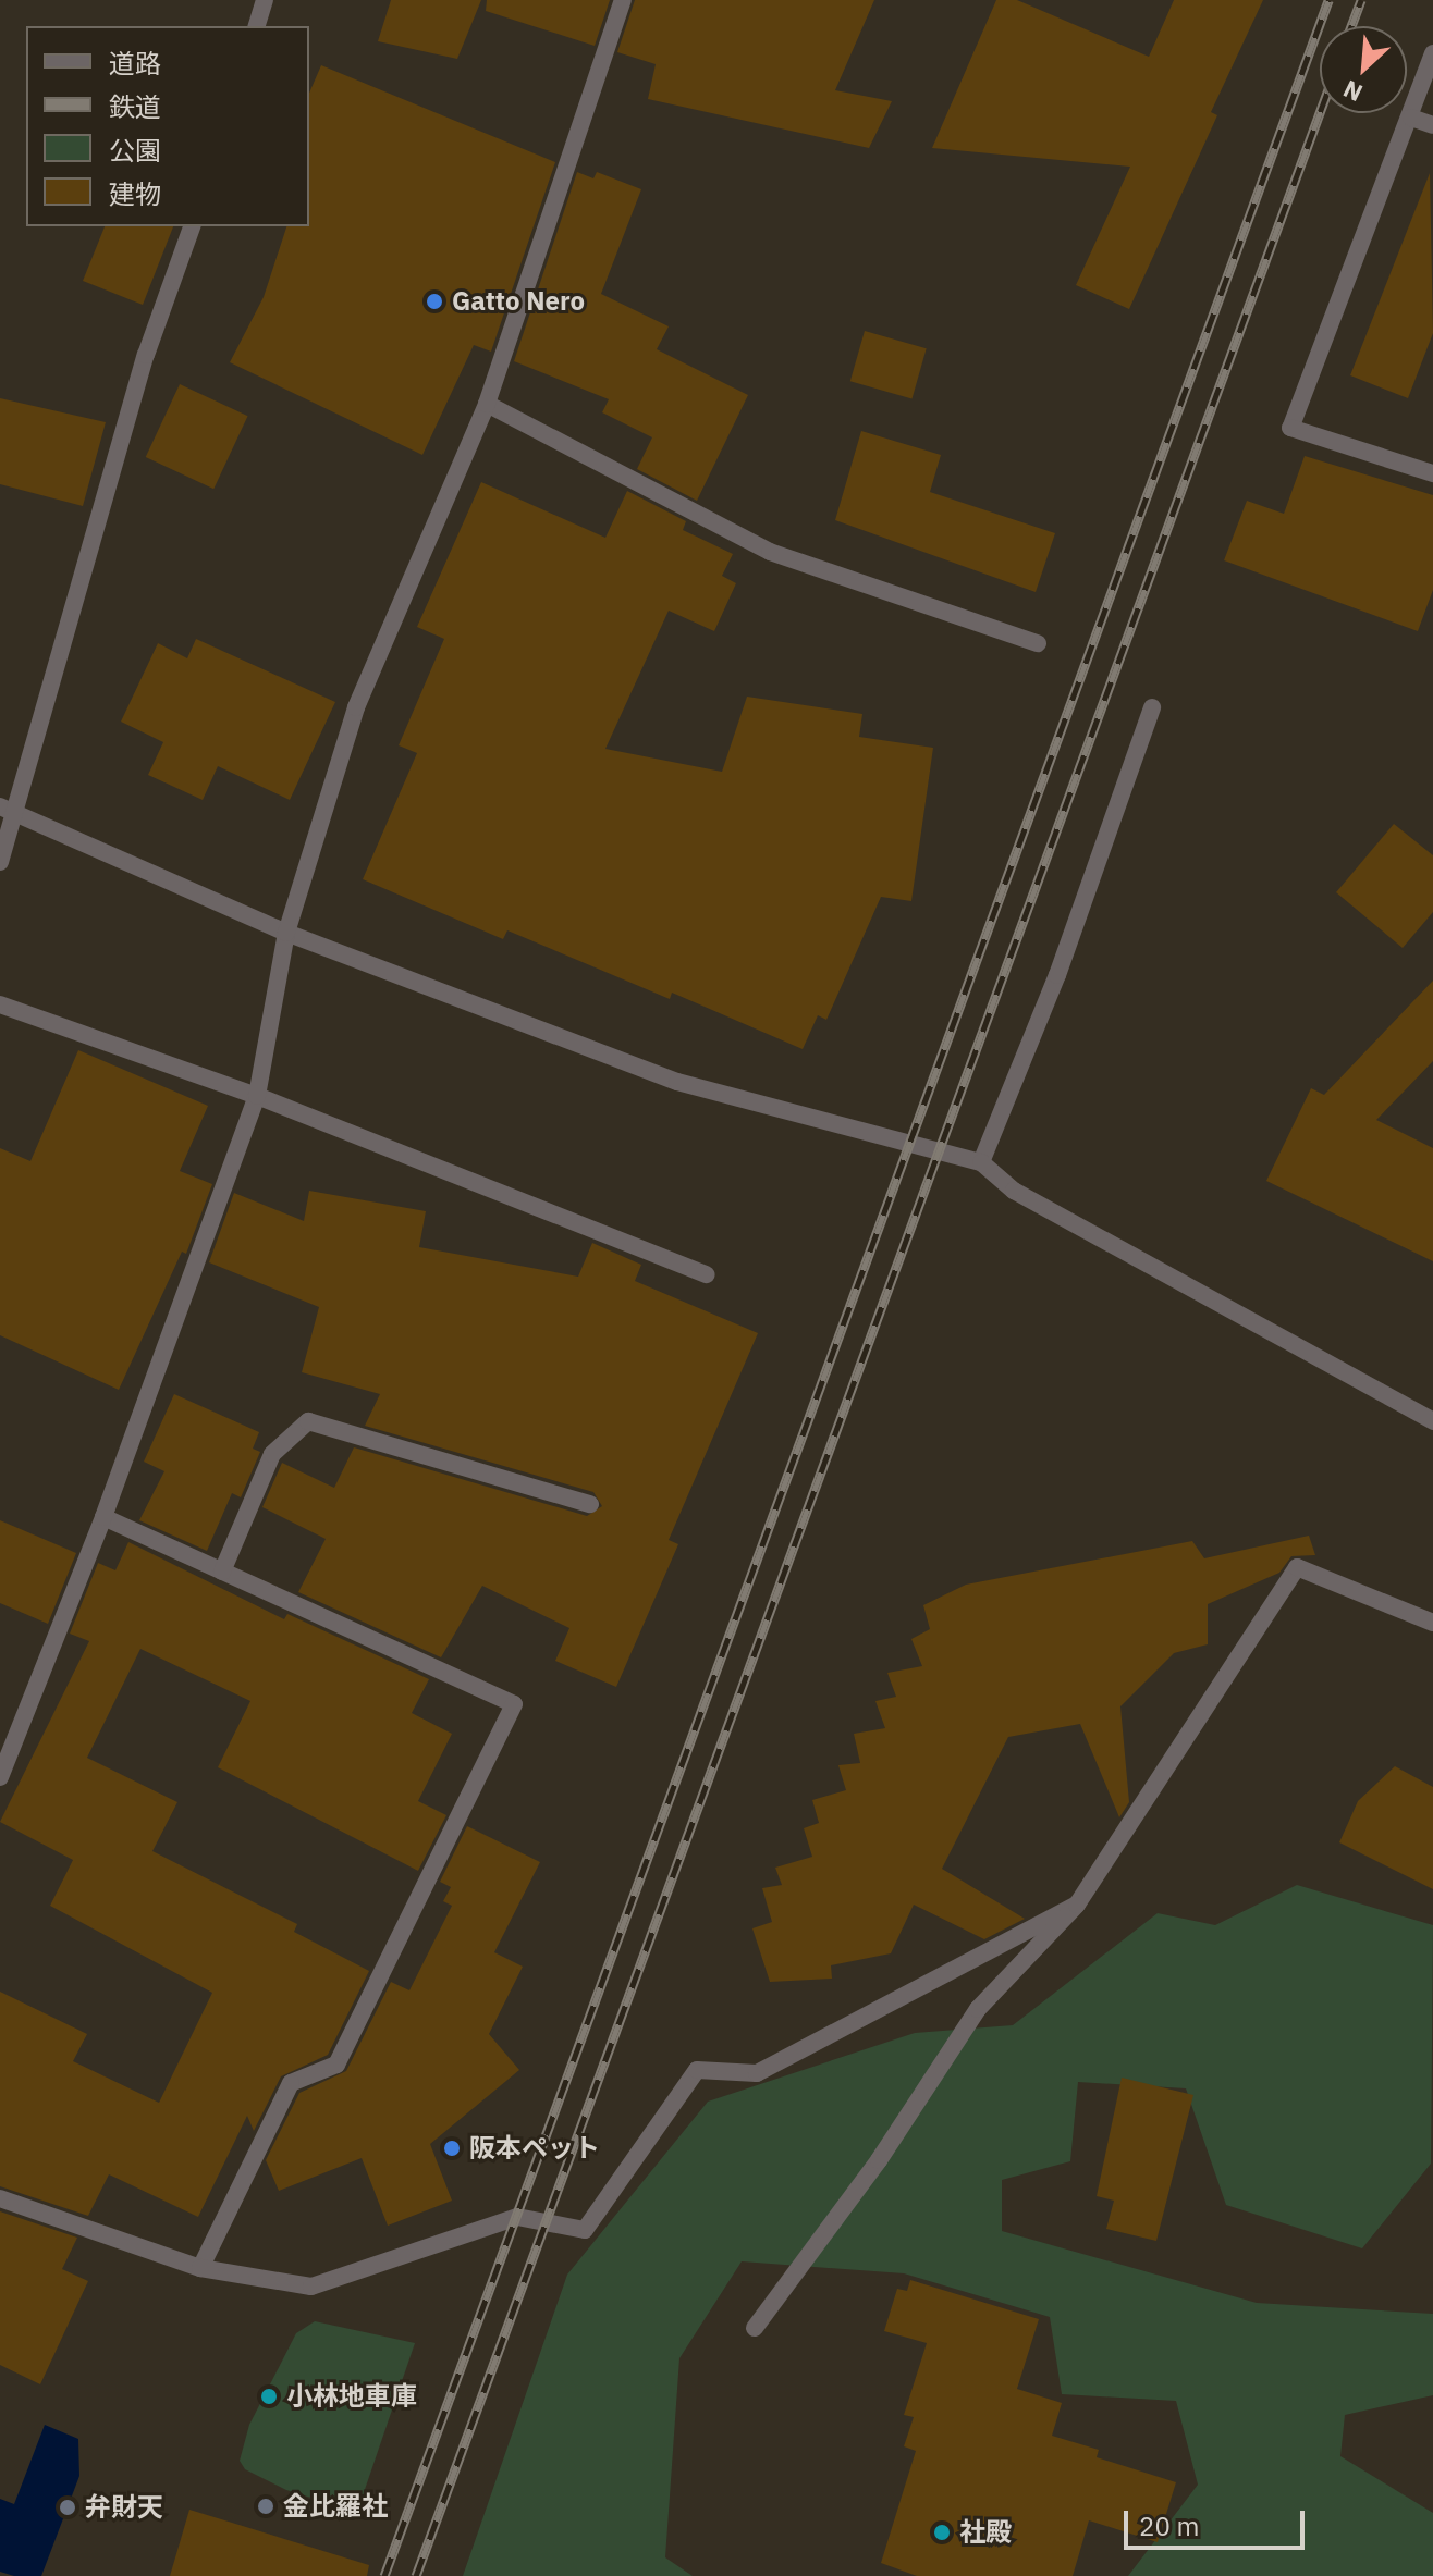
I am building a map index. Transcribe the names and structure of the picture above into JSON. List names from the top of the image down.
{
  "places": [
    "Gatto Nero",
    "阪本ペット",
    "小林地車庫",
    "金比羅社",
    "弁財天",
    "社殿"
  ],
  "legend": [
    "道路",
    "鉄道",
    "公園",
    "建物"
  ],
  "scale_bar": "20 m",
  "north": "bottom left"
}
